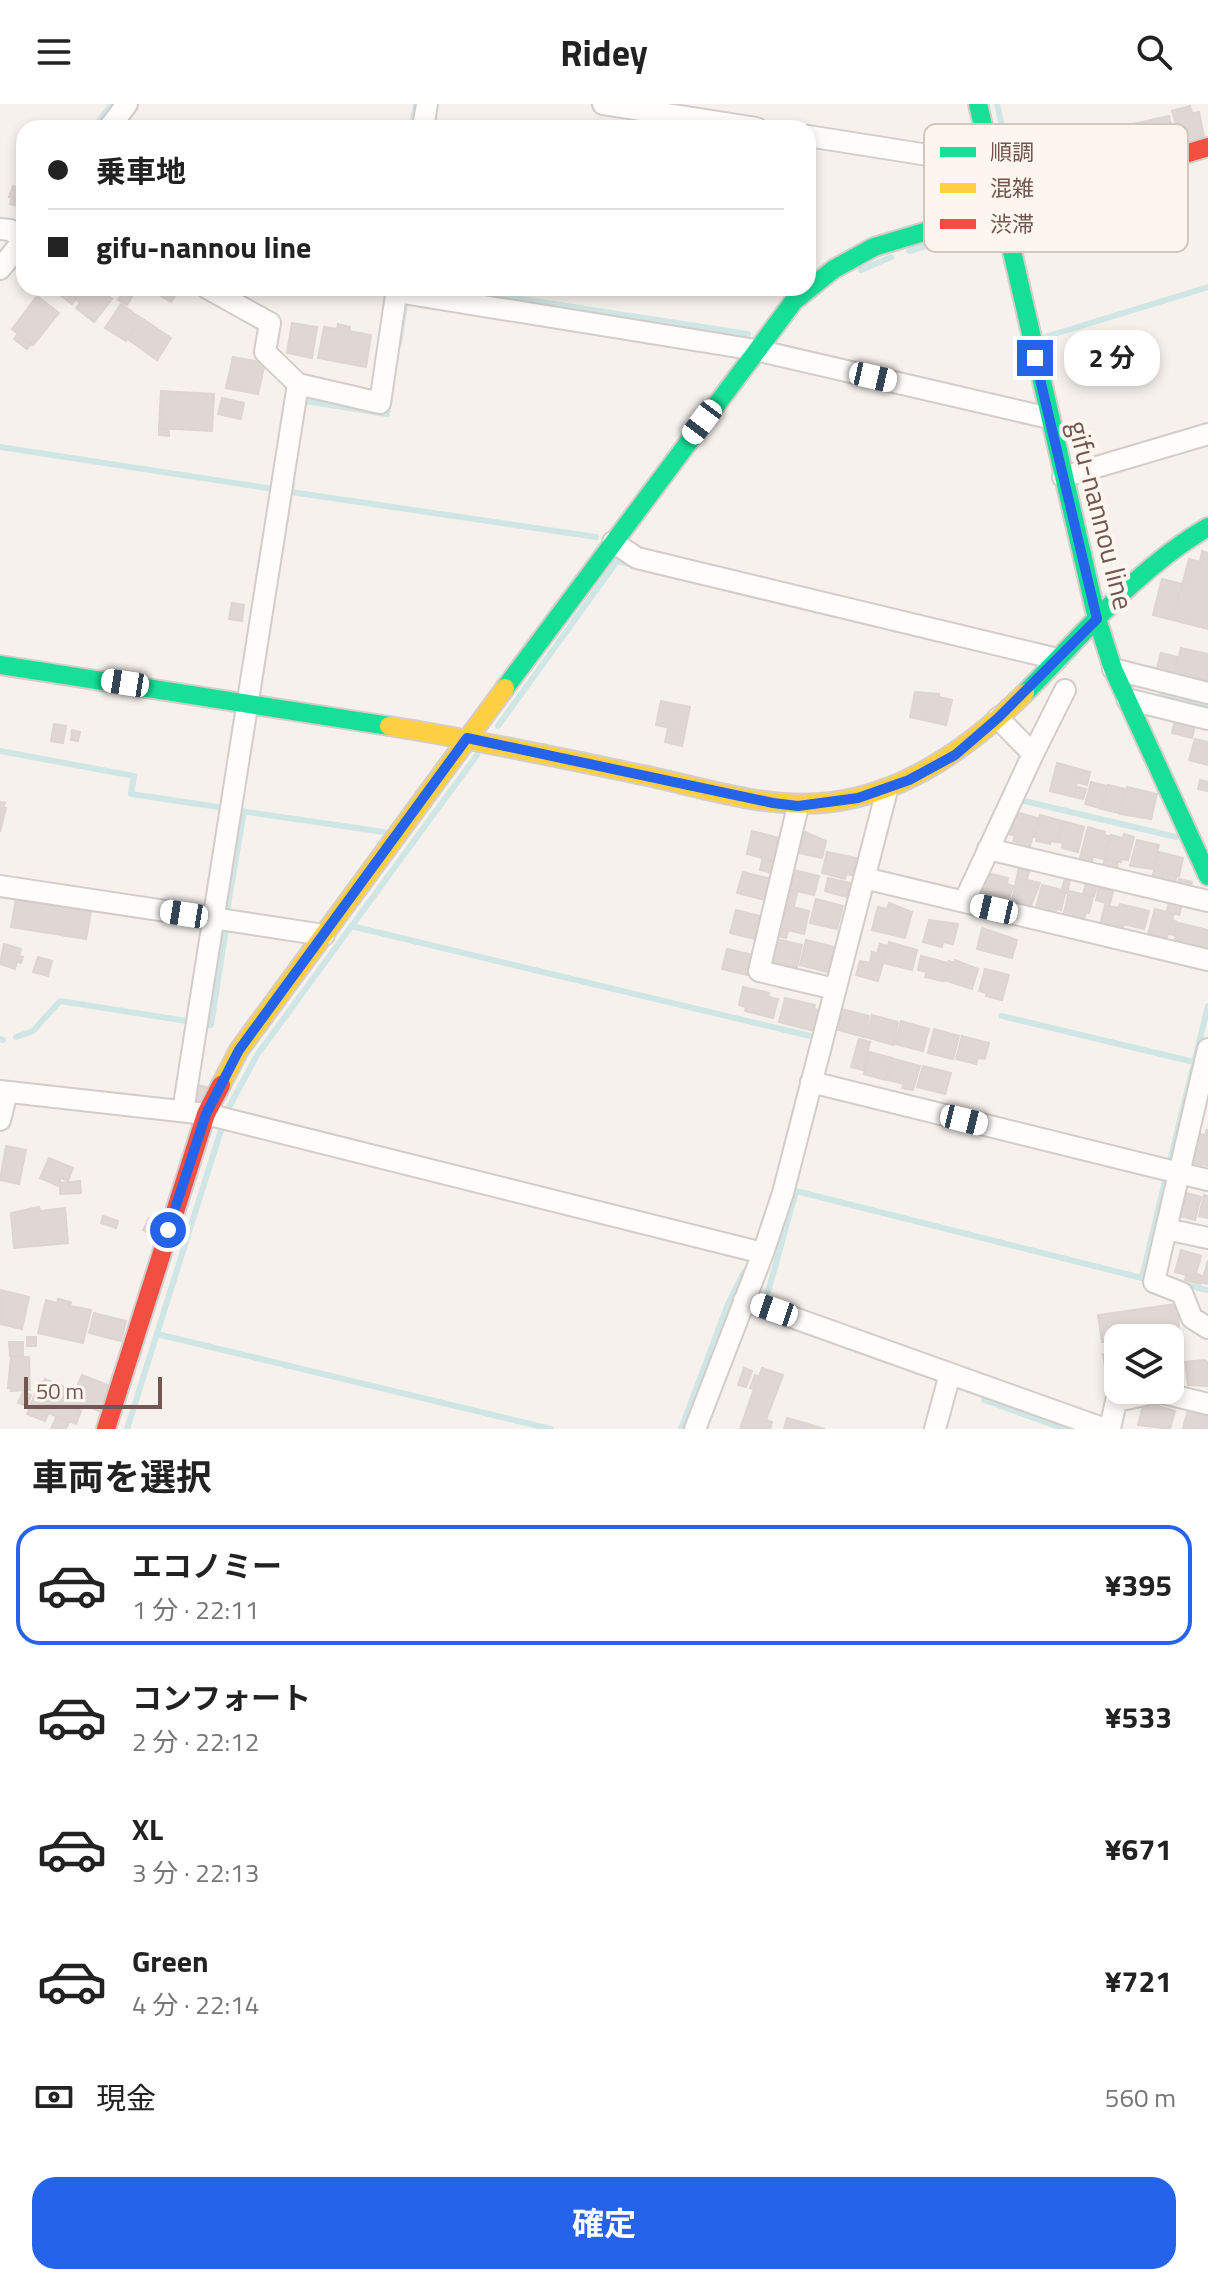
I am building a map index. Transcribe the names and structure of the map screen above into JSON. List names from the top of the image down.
{
  "streets": {
    "street": ["gifu-nannou line"]
  },
  "legend": ["順調", "混雑", "渋滞"],
  "scale_bar": "50 m",
  "page": {
    "header": "Ridey",
    "banner": ["乗車地", "gifu-nannou line"],
    "bubble": "2 分",
    "scale": "50 m",
    "heading": "車両を選択",
    "list": [
      {
        "name": "エコノミー",
        "note": "1 分 · 22:11",
        "value": "¥395"
      },
      {
        "name": "コンフォート",
        "note": "2 分 · 22:12",
        "value": "¥533"
      },
      {
        "name": "XL",
        "note": "3 分 · 22:13",
        "value": "¥671"
      },
      {
        "name": "Green",
        "note": "4 分 · 22:14",
        "value": "¥721"
      }
    ],
    "pay": ["現金", "560 m"],
    "buttons": "確定"
  }
}
